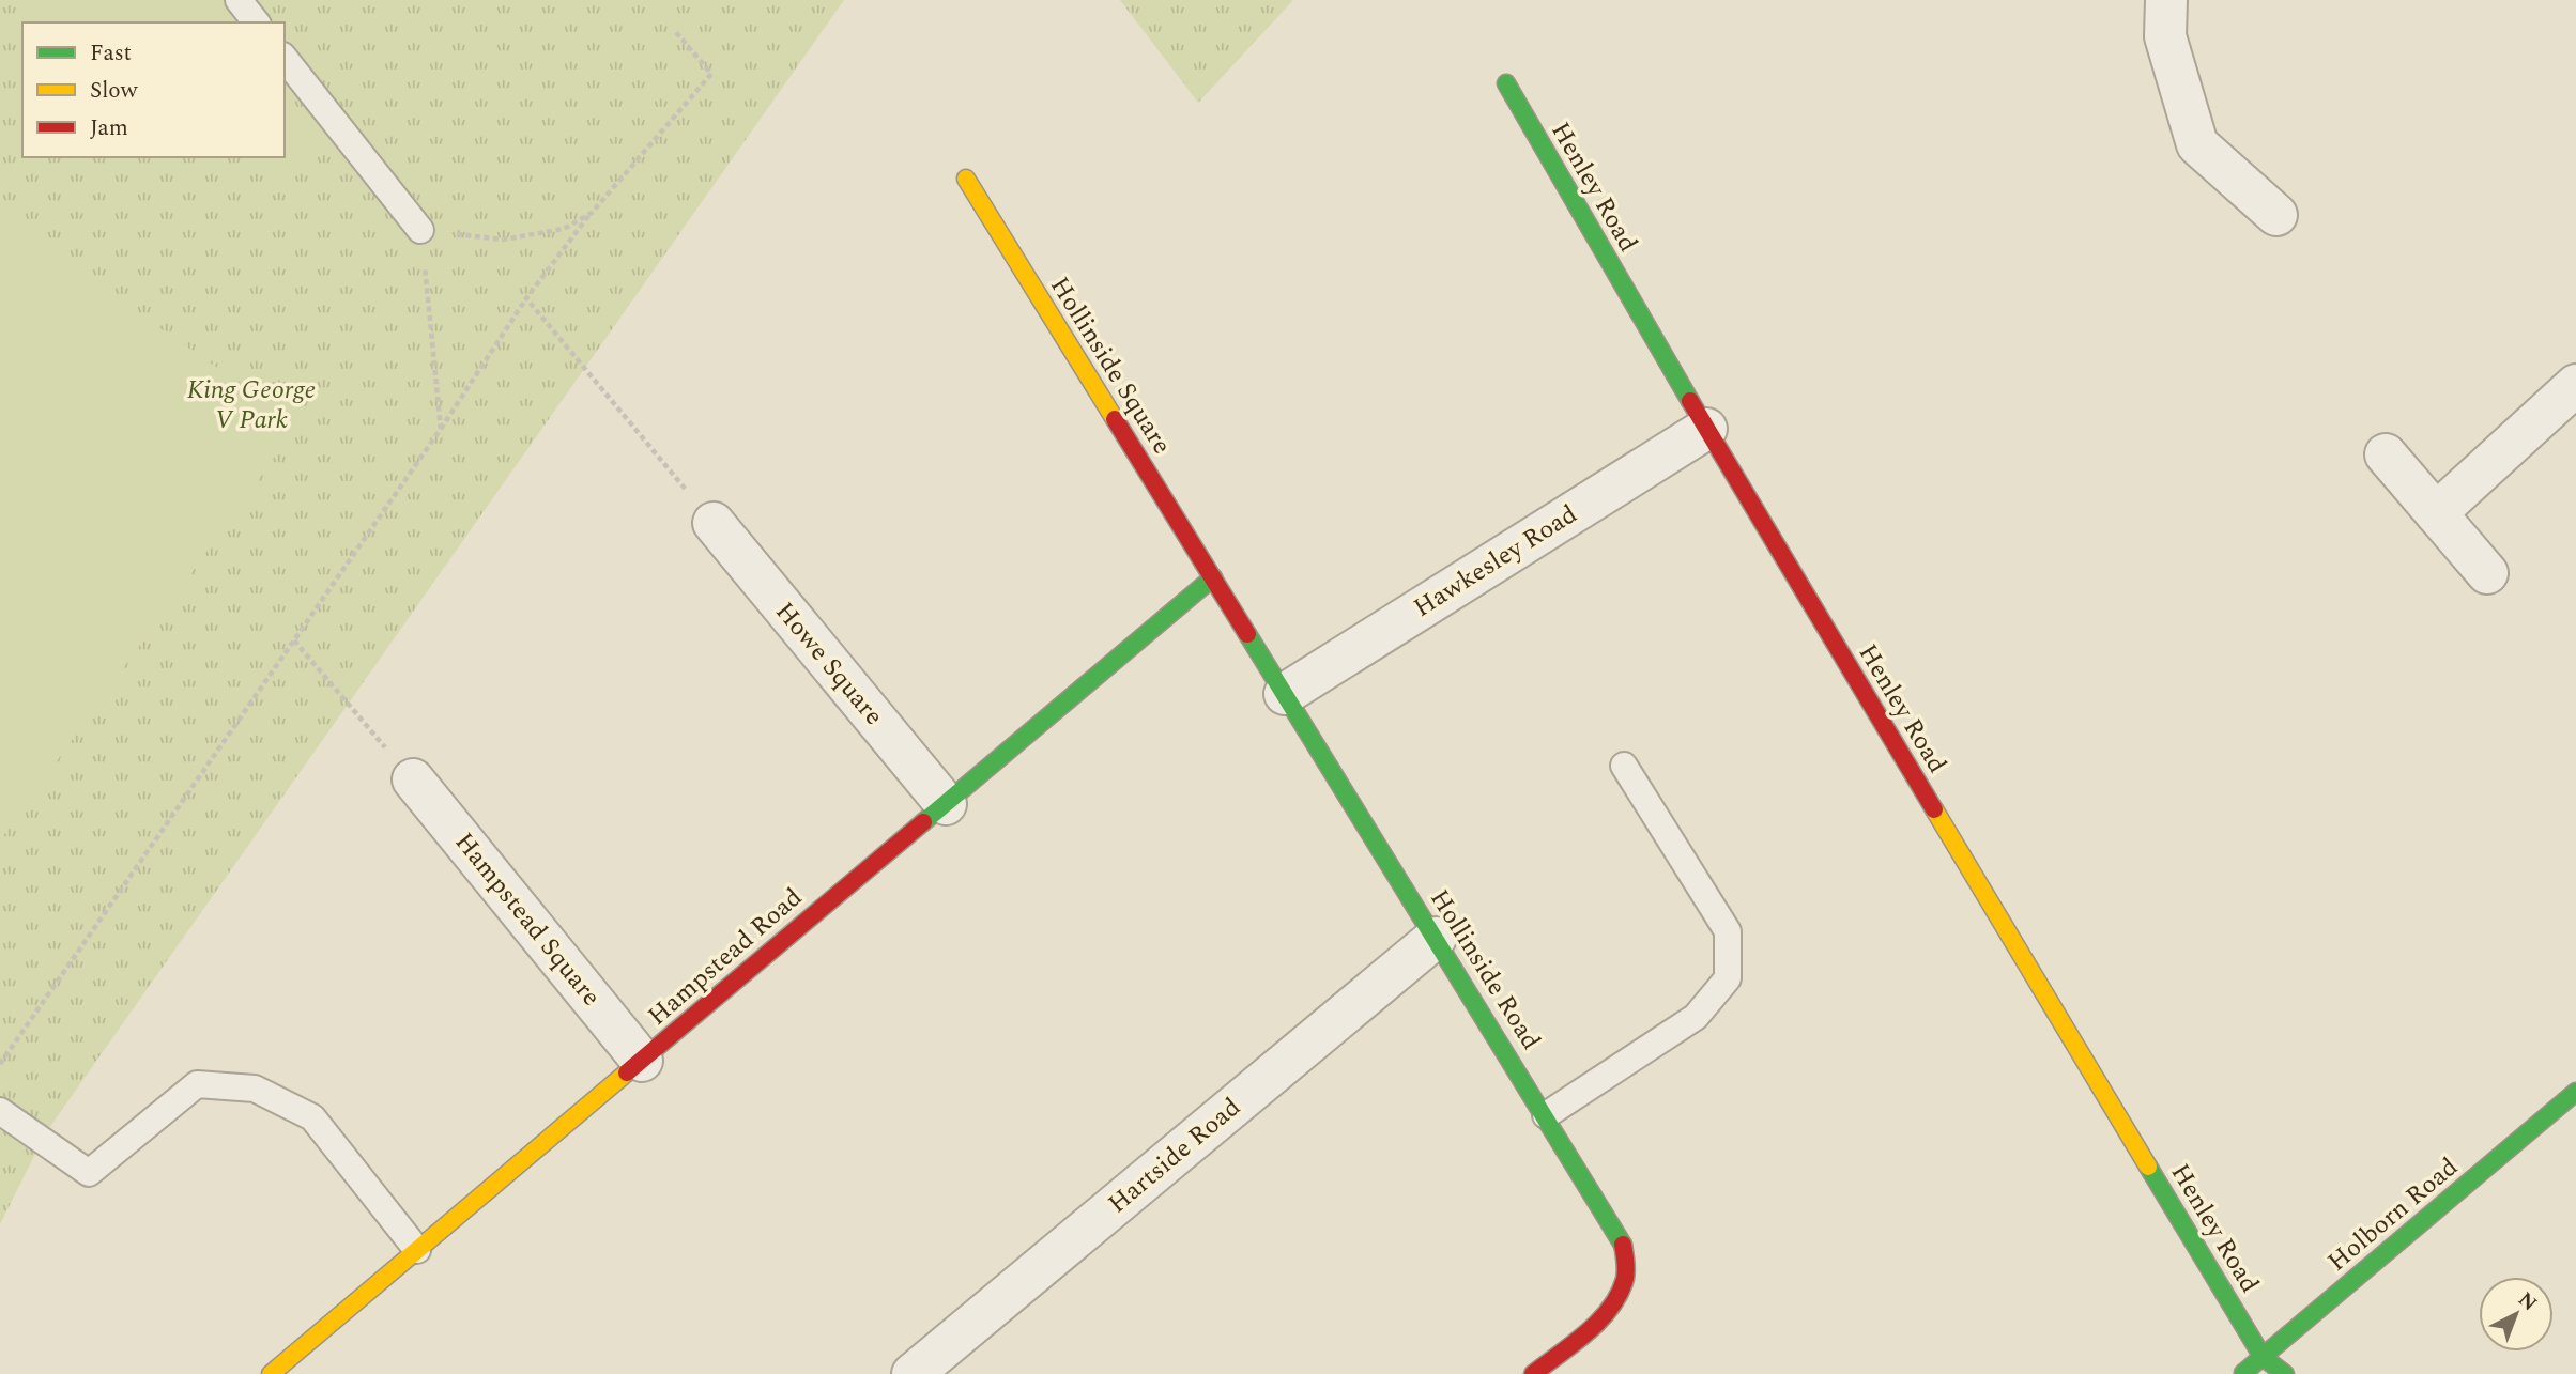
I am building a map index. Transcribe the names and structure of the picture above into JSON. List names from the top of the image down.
{
  "streets": {
    "street": [
      "Henley Road",
      "Hollinside Square",
      "Hawkesley Road",
      "Howe Square",
      "Hampstead Square",
      "Hampstead Road",
      "Hollinside Road",
      "Hartside Road",
      "Holborn Road"
    ]
  },
  "crossings": [
    ["Henley Road", "Hawkesley Road"],
    ["Henley Road", "Holborn Road"],
    ["Hollinside Square", "Hampstead Road"],
    ["Hollinside Square", "Hollinside Road"],
    ["Hawkesley Road", "Hollinside Road"],
    ["Howe Square", "Hampstead Road"],
    ["Hampstead Square", "Hampstead Road"],
    ["Hampstead Road", "Hollinside Road"],
    ["Hollinside Road", "Hartside Road"]
  ],
  "parks": ["King George V Park"],
  "legend": ["Fast", "Slow", "Jam"],
  "north": "top right"
}
